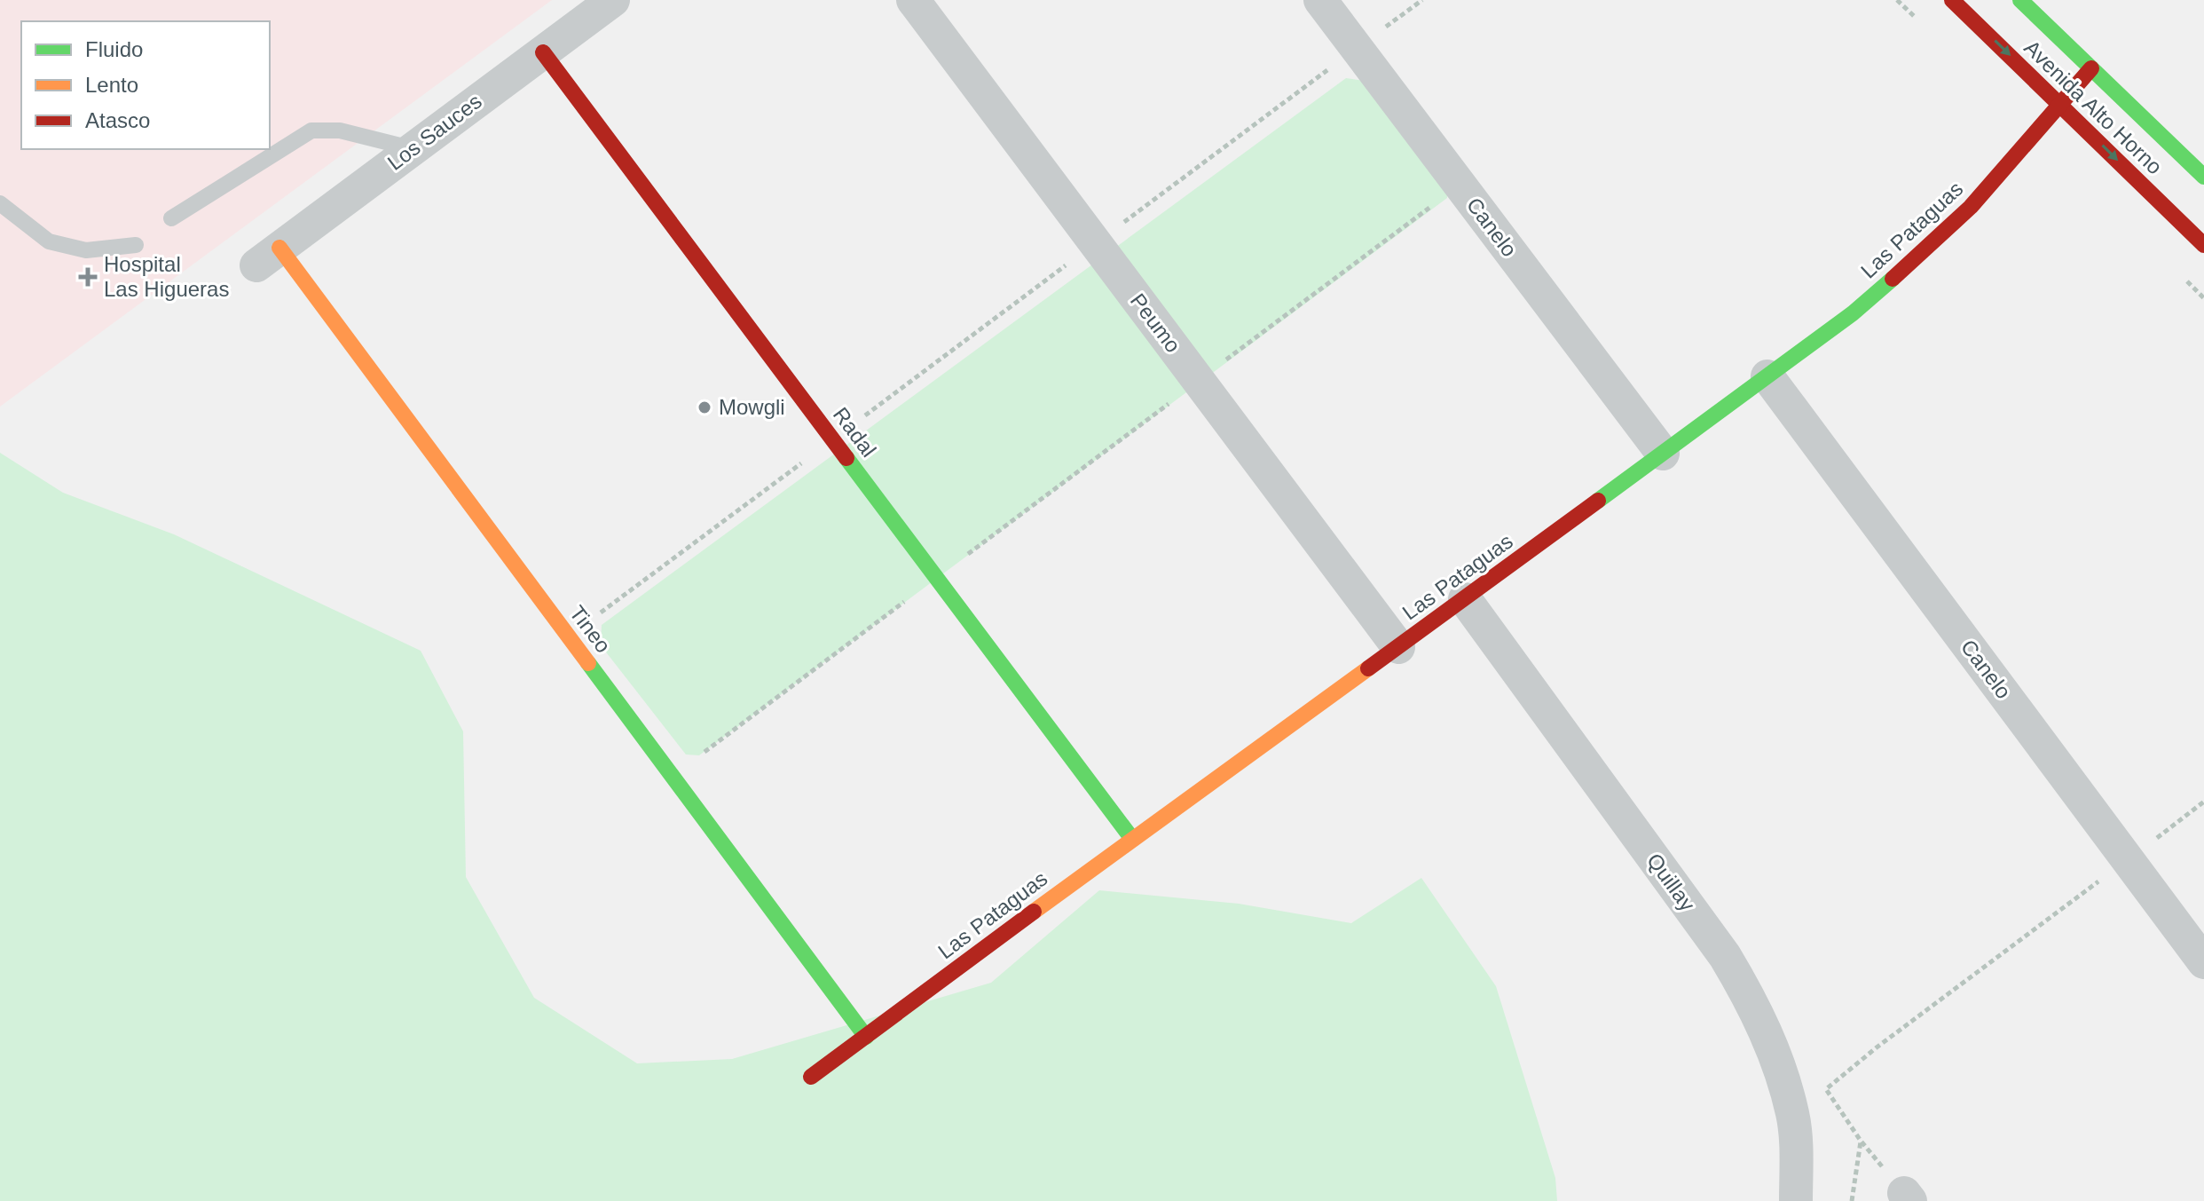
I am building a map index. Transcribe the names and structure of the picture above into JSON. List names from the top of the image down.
{
  "streets": {
    "street": [
      "Avenida Alto Horno",
      "Los Sauces",
      "Canelo",
      "Las Pataguas",
      "Peumo",
      "Radal",
      "Tineo",
      "Quillay"
    ]
  },
  "crossings": [
    ["Avenida Alto Horno", "Las Pataguas"],
    ["Los Sauces", "Radal"],
    ["Los Sauces", "Tineo"],
    ["Canelo", "Las Pataguas"],
    ["Las Pataguas", "Peumo"],
    ["Las Pataguas", "Radal"],
    ["Las Pataguas", "Tineo"],
    ["Las Pataguas", "Quillay"]
  ],
  "places": {
    "health": ["Hospital Las Higueras"],
    "other": ["Mowgli"]
  },
  "legend": ["Fluido", "Lento", "Atasco"]
}
